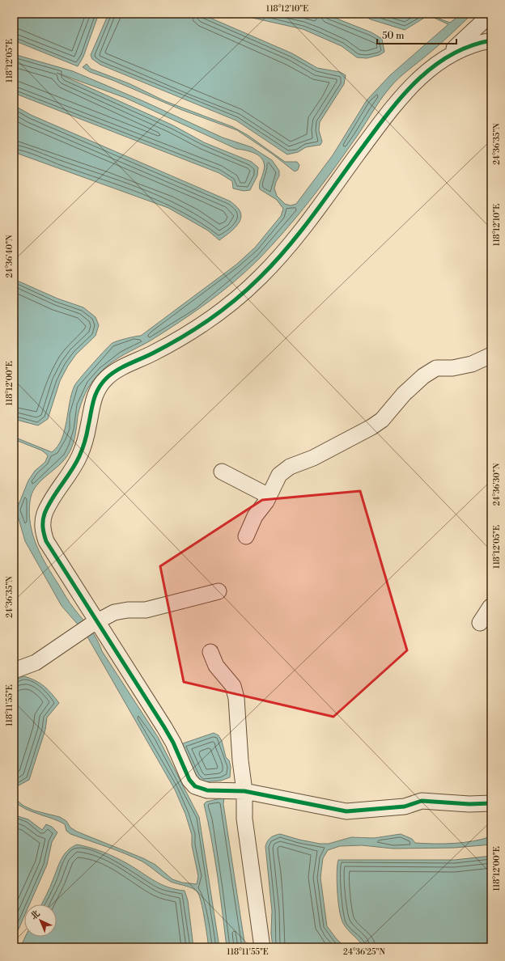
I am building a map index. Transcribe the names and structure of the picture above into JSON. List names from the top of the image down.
{
  "scale_bar": "50 m",
  "north": "top left",
  "coordinates": [
    "118°12'10\"E",
    "118°12'05\"E",
    "24°36'35\"N",
    "24°36'40\"N",
    "118°12'00\"E",
    "24°36'30\"N",
    "118°11'55\"E",
    "24°36'25\"N"
  ]
}
